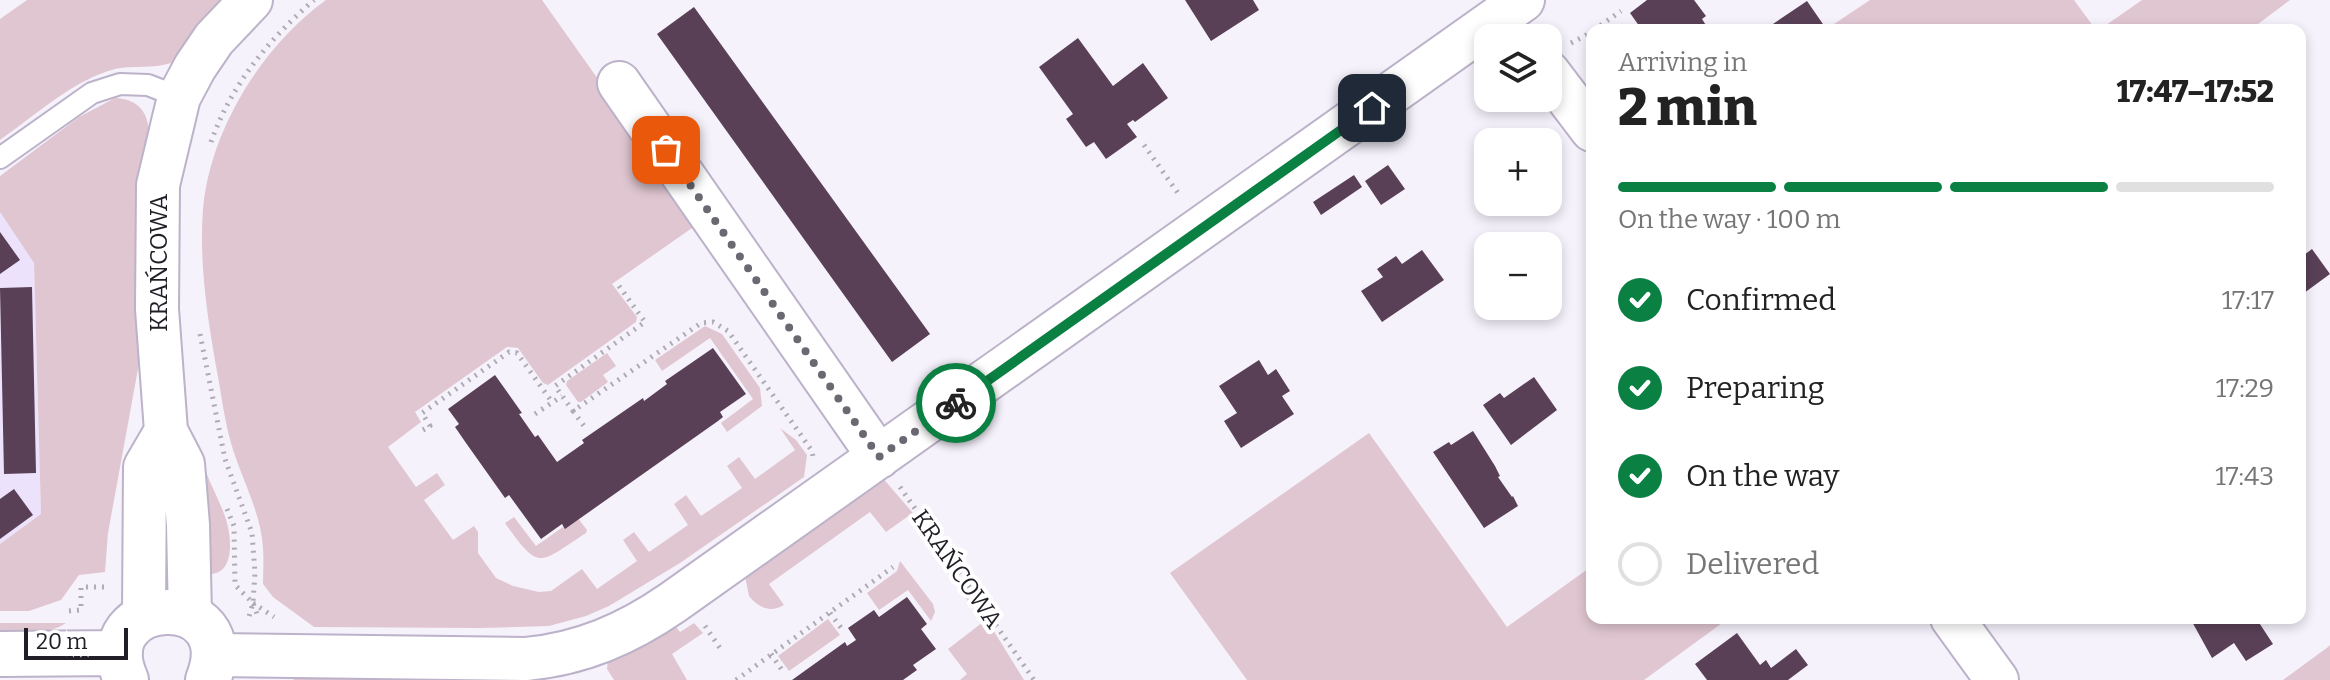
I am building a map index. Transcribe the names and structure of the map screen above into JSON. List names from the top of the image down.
{
  "streets": {
    "street": ["KRAŃCOWA"]
  },
  "scale_bar": "20 m",
  "page": {
    "map_buttons": ["+", "−"],
    "heading": ["2 min", "Arriving in", "17:47–17:52"],
    "bar": "On the way · 100 m",
    "list": [
      ["Confirmed", "17:17"],
      ["Preparing", "17:29"],
      ["On the way", "17:43"],
      "Delivered"
    ],
    "scale": "20 m"
  }
}
